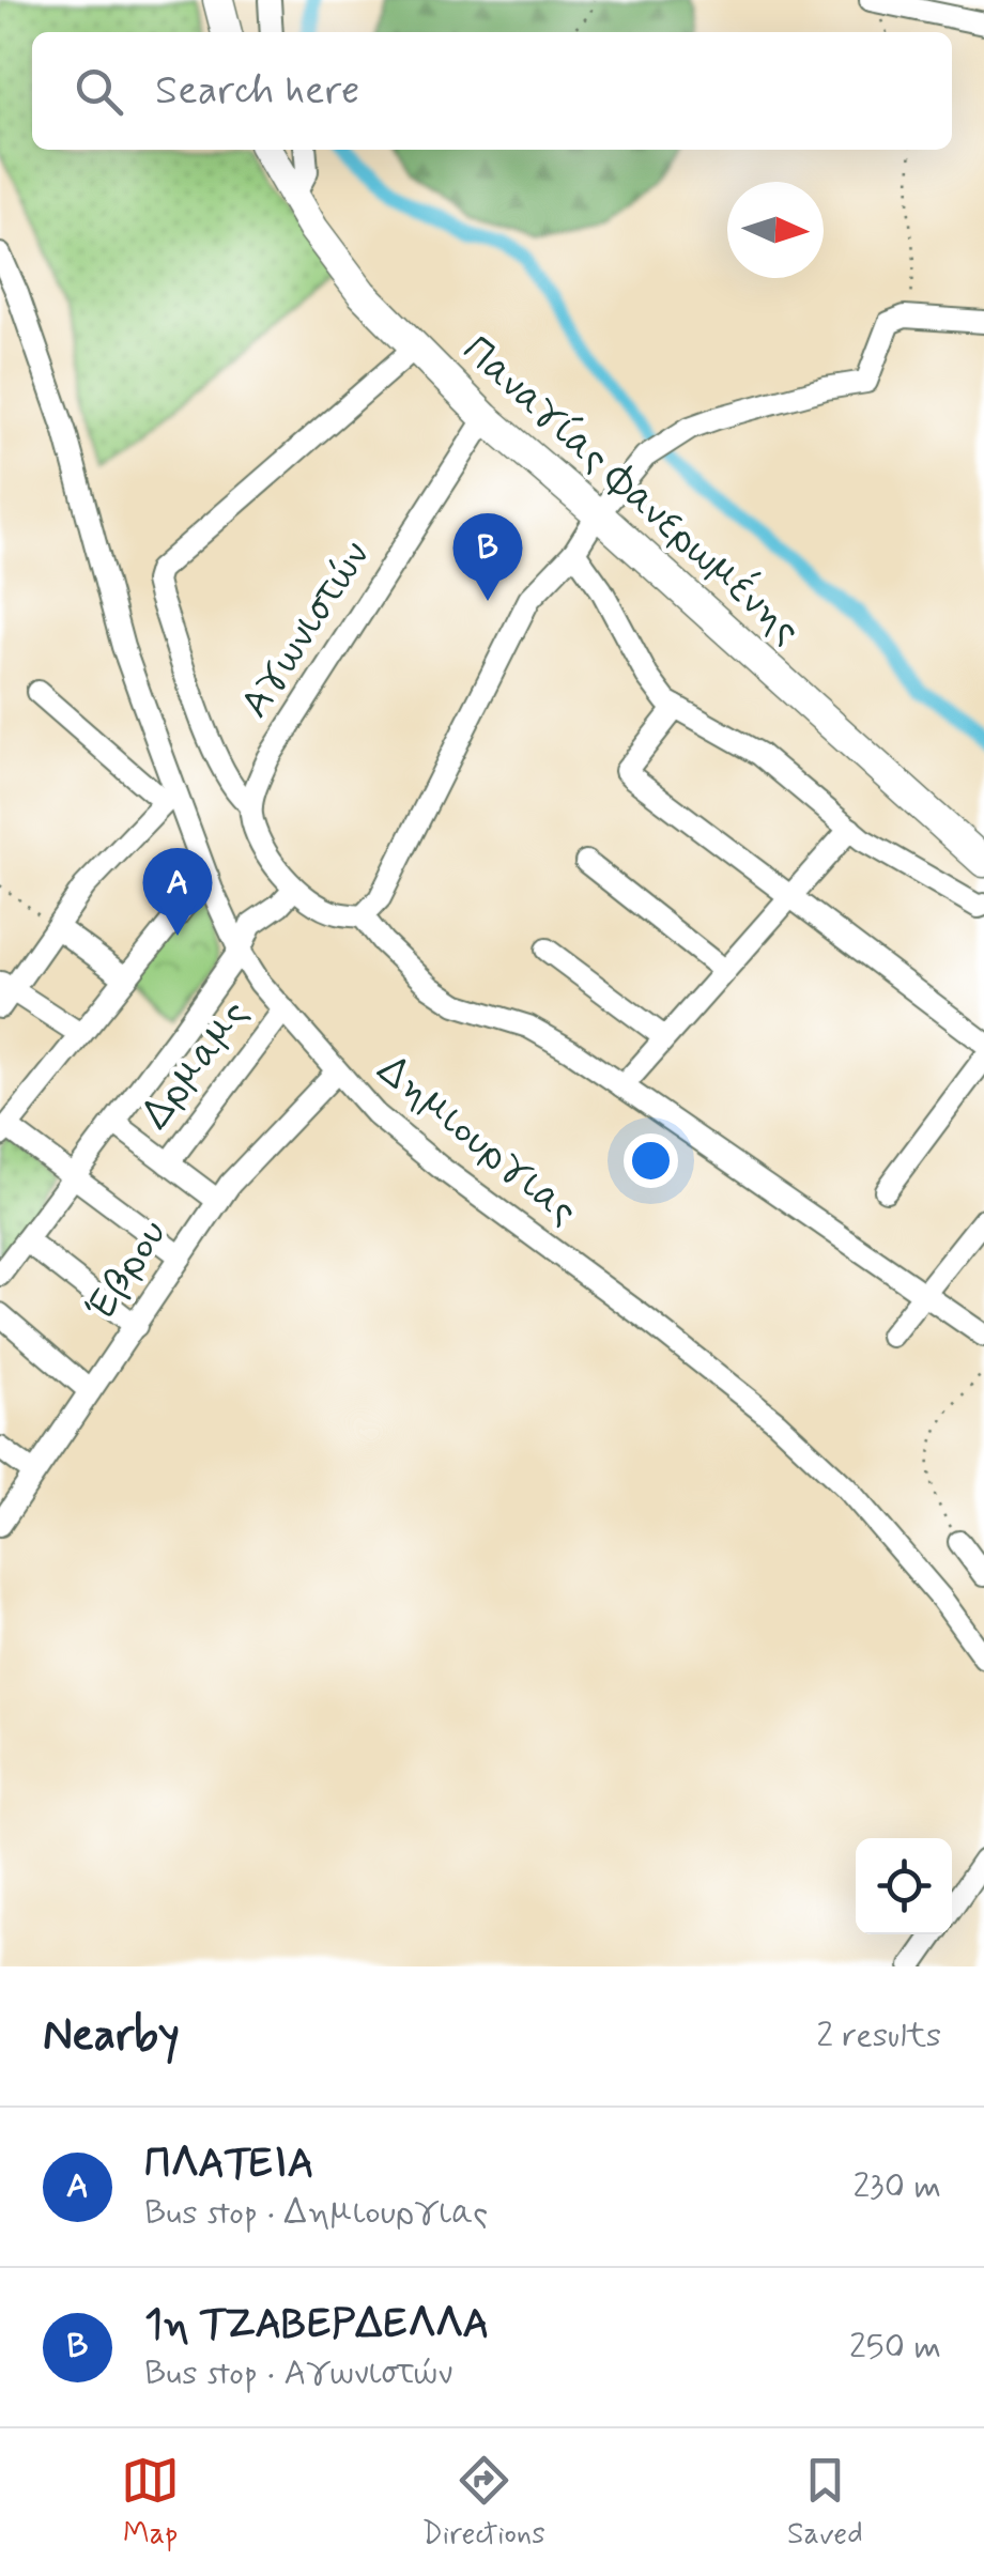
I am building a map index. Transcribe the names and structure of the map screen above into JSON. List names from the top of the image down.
{
  "streets": {
    "main road": ["Παναγίας Φανερωμένης"],
    "street": [
      "Αγωνιστών",
      "Δρμαμς",
      "Δημιουργιας",
      "Έβρου"
    ]
  },
  "crossings": [
    ["Παναγίας Φανερωμένης", "Αγωνιστών"],
    ["Δρμαμς", "Δημιουργιας"],
    ["Δημιουργιας", "Έβρου"]
  ],
  "north": "right",
  "page": {
    "search": "Search here",
    "pins": ["B", "A"],
    "heading": ["Nearby", "2 results"],
    "list": [
      {
        "mark": "A",
        "name": "ΠΛΑΤΕΙΑ",
        "note": "Bus stop · Δημιουργιας",
        "value": "230 m"
      },
      {
        "mark": "B",
        "name": "1η ΤΖΑΒΕΡΔΕΛΛΑ",
        "note": "Bus stop · Αγωνιστών",
        "value": "250 m"
      }
    ],
    "nav": ["Map", "Directions", "Saved"]
  }
}
